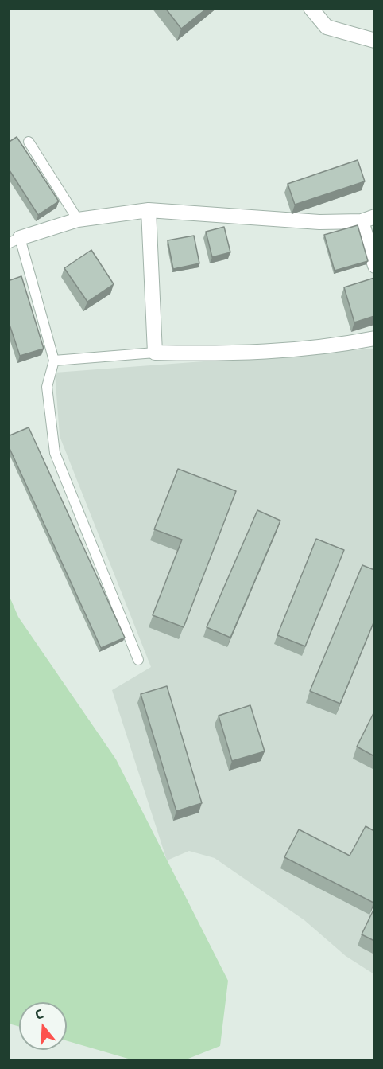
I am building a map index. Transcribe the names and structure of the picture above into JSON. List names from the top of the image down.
{
  "north": "top"
}
